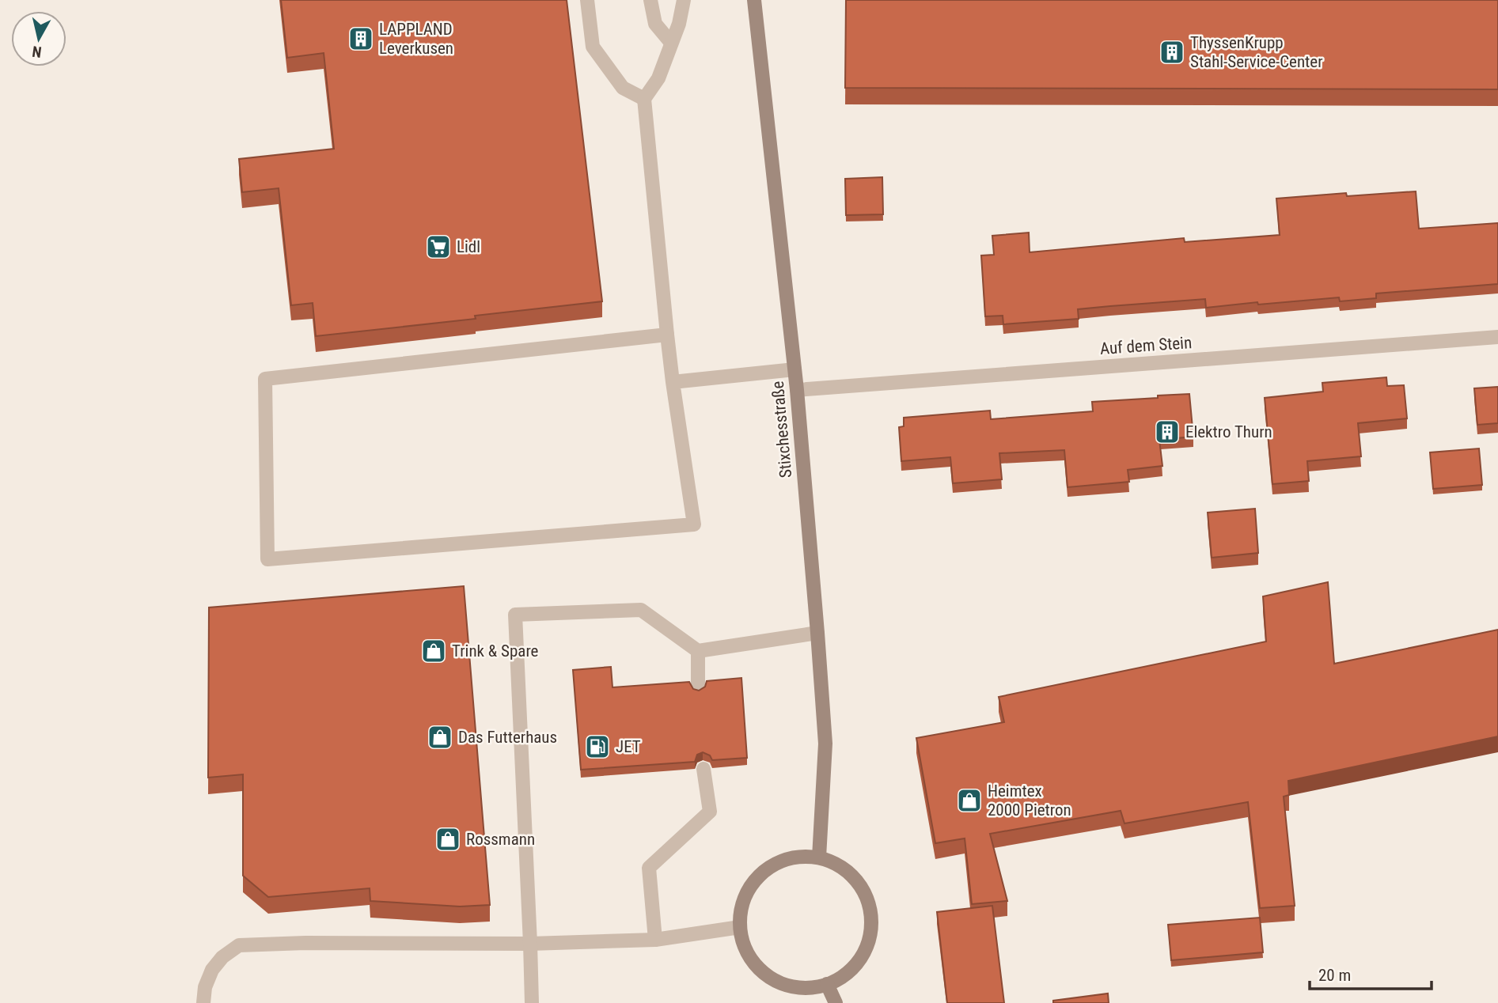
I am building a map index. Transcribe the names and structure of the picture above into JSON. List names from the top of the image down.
{
  "streets": {
    "street": ["Auf dem Stein", "Stixchesstraße"]
  },
  "crossings": [
    ["Auf dem Stein", "Stixchesstraße"]
  ],
  "places": {
    "building": ["LAPPLAND Leverkusen", "ThyssenKrupp Stahl-Service-Center", "Elektro Thurn"],
    "supermarket": ["Lidl"],
    "shop": [
      "Trink & Spare",
      "Das Futterhaus",
      "Heimtex 2000 Pietron",
      "Rossmann"
    ],
    "fuel station": ["JET"]
  },
  "scale_bar": "20 m",
  "north": "bottom"
}
